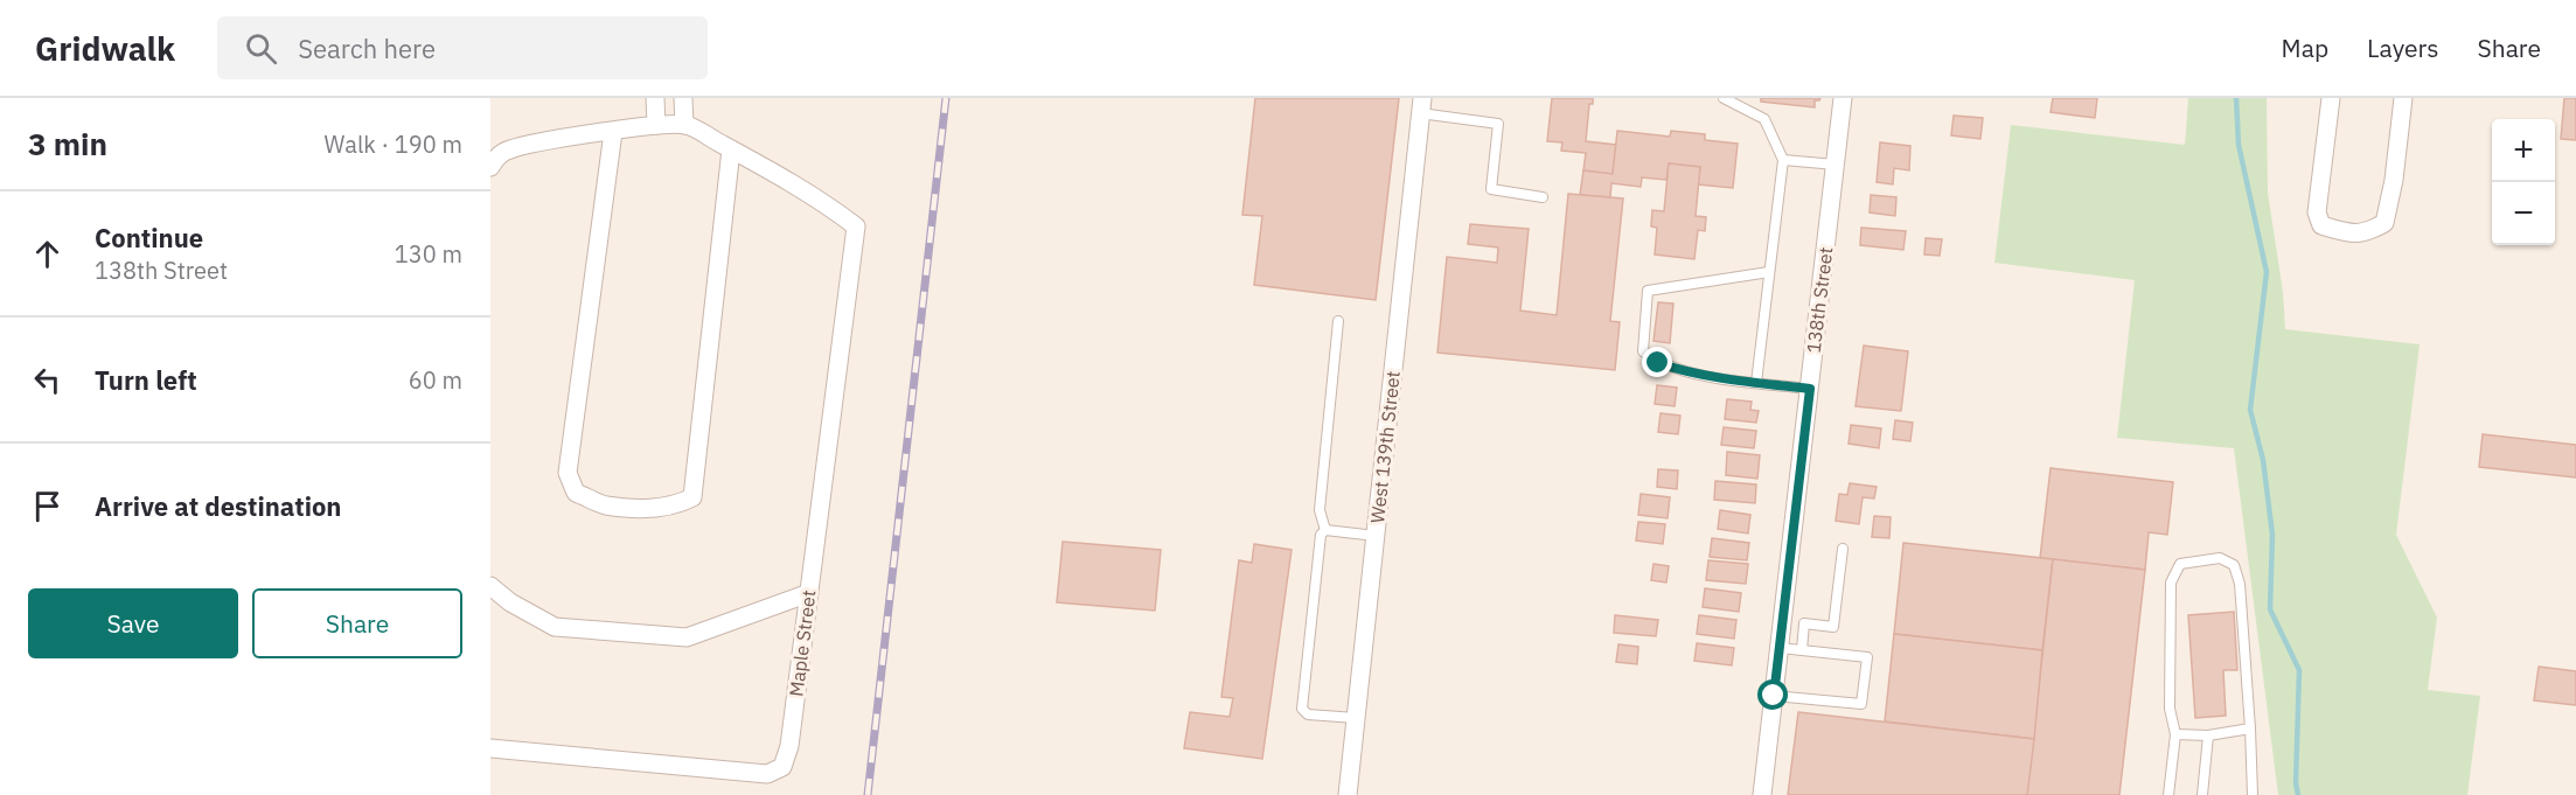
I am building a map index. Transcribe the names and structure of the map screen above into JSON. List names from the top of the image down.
{
  "streets": {
    "street": ["138th Street", "West 139th Street", "Maple Street"]
  },
  "page": {
    "header": "Gridwalk",
    "search": "Search here",
    "nav": ["Map", "Layers", "Share"],
    "heading": ["3 min", "Walk · 190 m"],
    "map_buttons": ["+", "−"],
    "list": [
      ["Continue", "138th Street", "130 m"],
      ["Turn left", "60 m"],
      "Arrive at destination"
    ],
    "buttons": ["Save", "Share"]
  }
}
